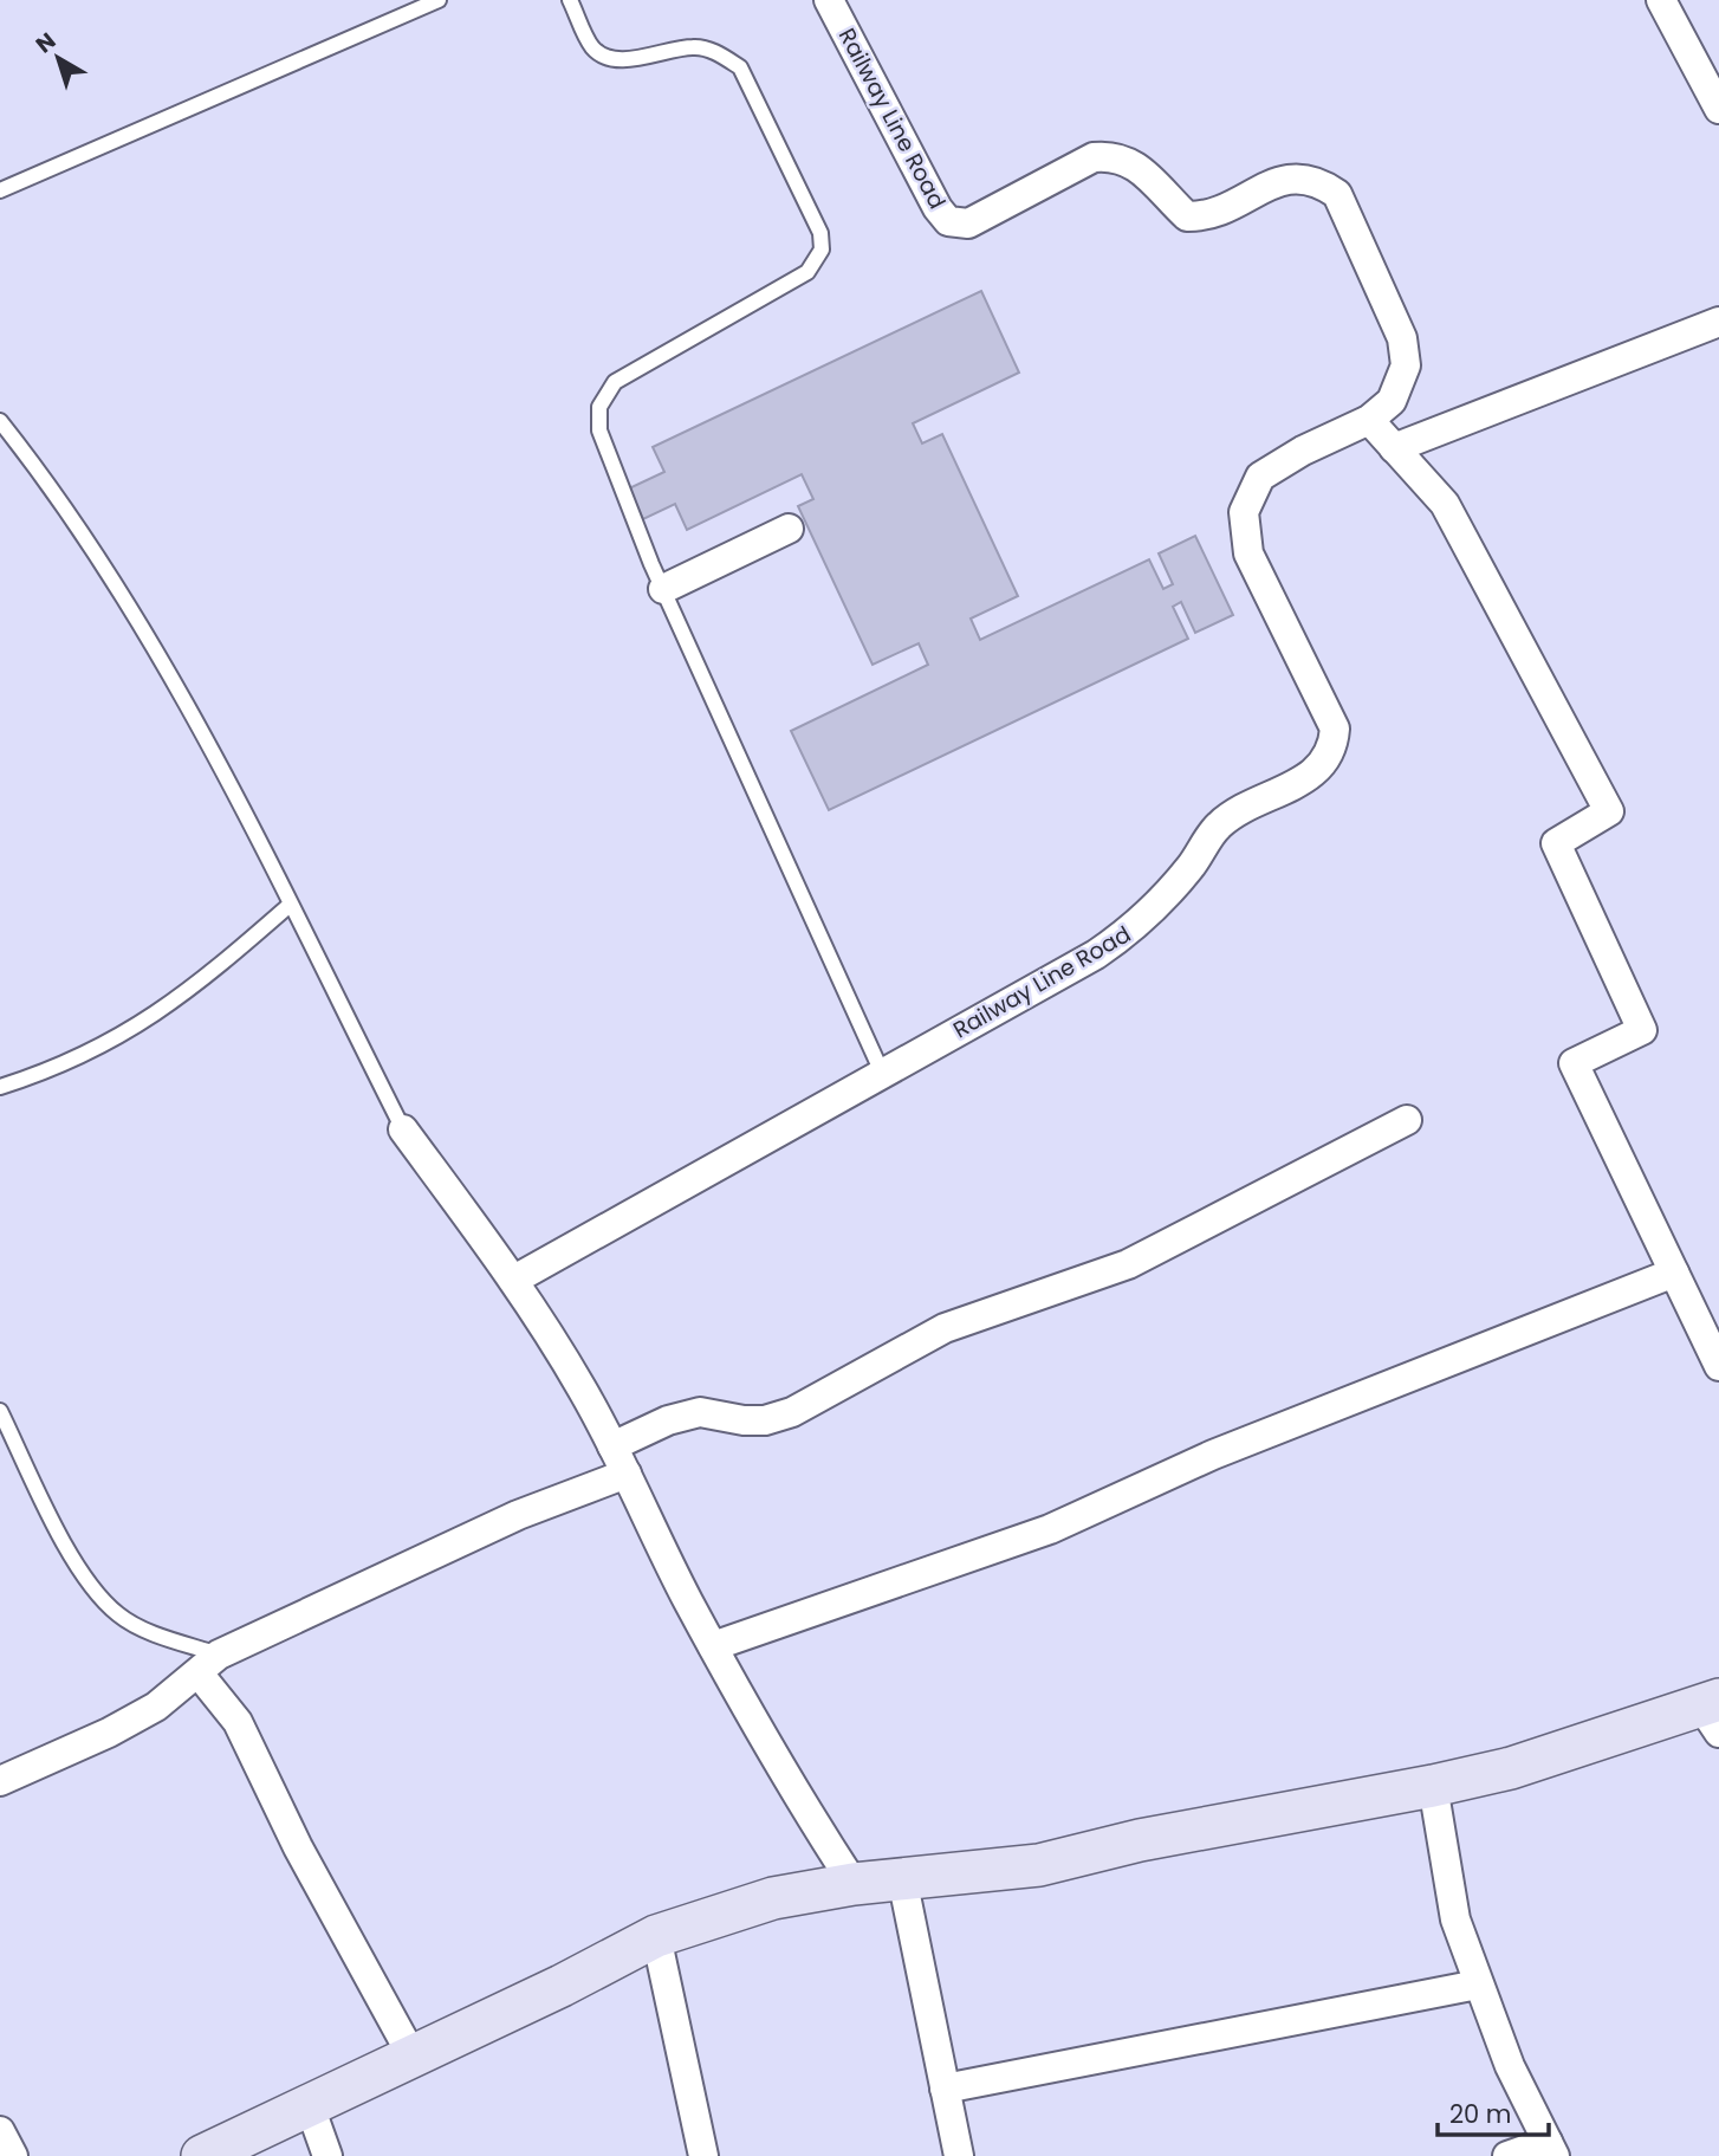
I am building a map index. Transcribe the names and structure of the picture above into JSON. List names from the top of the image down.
{
  "streets": {
    "street": ["Railway Line Road"]
  },
  "scale_bar": "20 m",
  "north": "top left"
}
